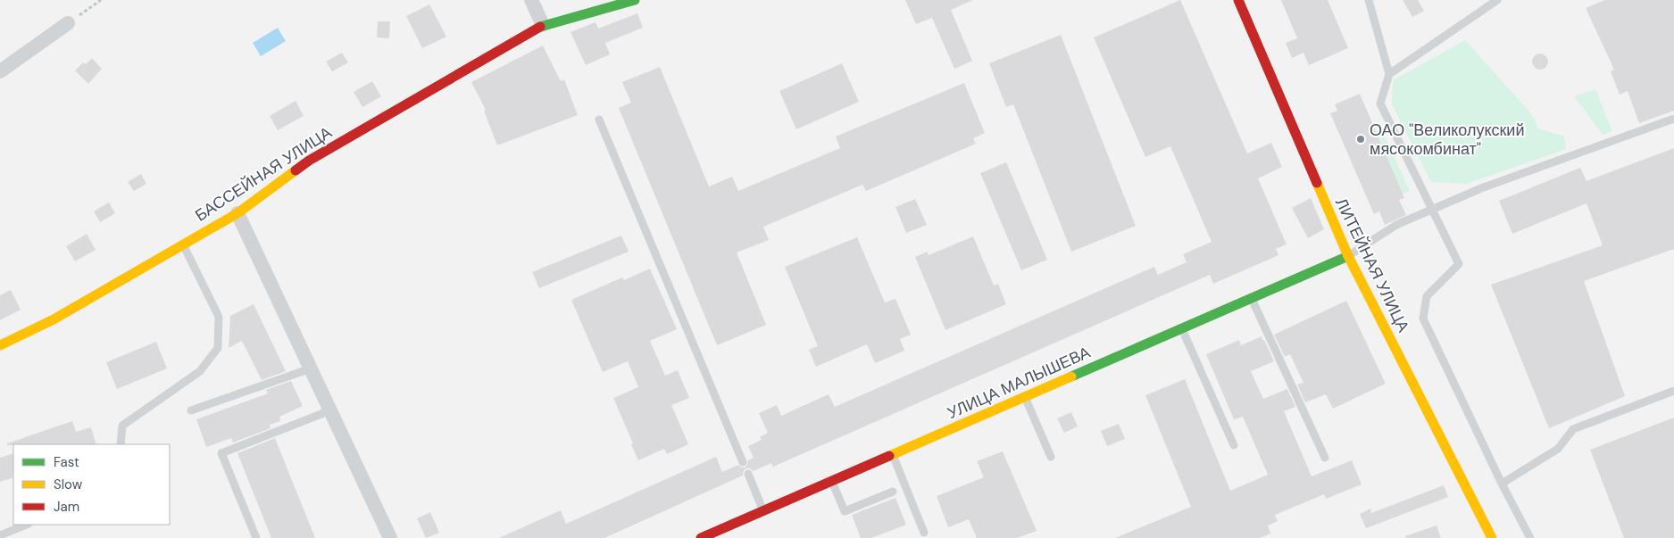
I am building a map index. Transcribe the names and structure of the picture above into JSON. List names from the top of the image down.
{
  "streets": {
    "street": ["БАССЕЙНАЯ УЛИЦА", "ЛИТЕЙНАЯ УЛИЦА", "УЛИЦА МАЛЫШЕВА"]
  },
  "crossings": [
    ["ЛИТЕЙНАЯ УЛИЦА", "УЛИЦА МАЛЫШЕВА"]
  ],
  "places": ["ОАО \"Великолукский мясокомбинат\""],
  "legend": ["Fast", "Slow", "Jam"]
}
